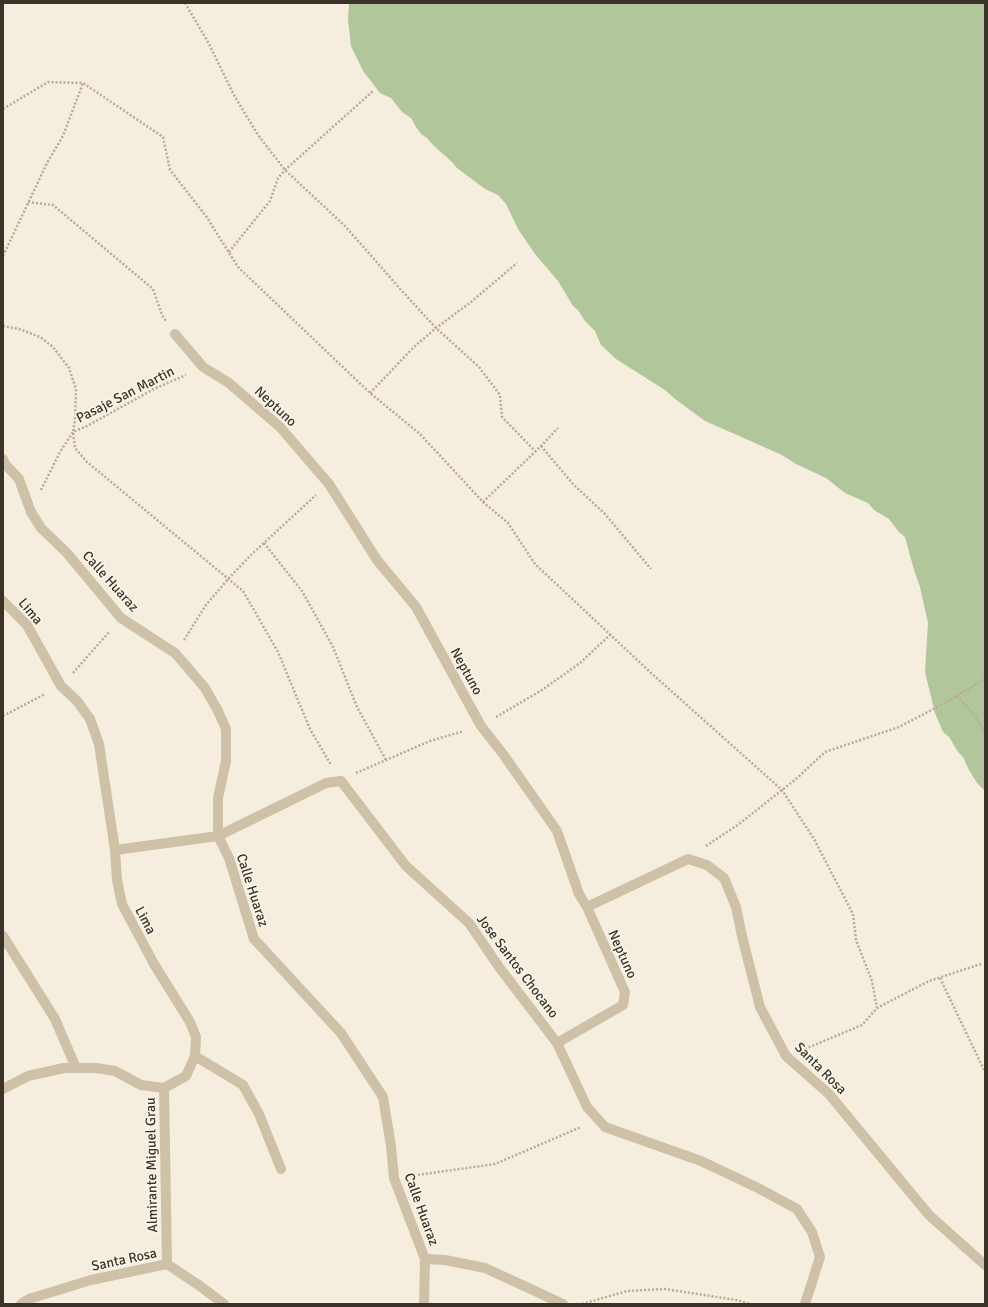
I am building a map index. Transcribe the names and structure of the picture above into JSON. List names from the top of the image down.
{
  "streets": {
    "street": [
      "Neptuno",
      "Calle Huaraz",
      "Lima",
      "Jose Santos Chocano",
      "Santa Rosa",
      "Almirante Miguel Grau"
    ],
    "path": ["Pasaje San Martin"]
  },
  "crossings": [
    ["Pasaje San Martin", "Neptuno"],
    ["Pasaje San Martin", "Calle Huaraz"],
    ["Neptuno", "Jose Santos Chocano"],
    ["Lima", "Almirante Miguel Grau"],
    ["Santa Rosa", "Almirante Miguel Grau"]
  ]
}
